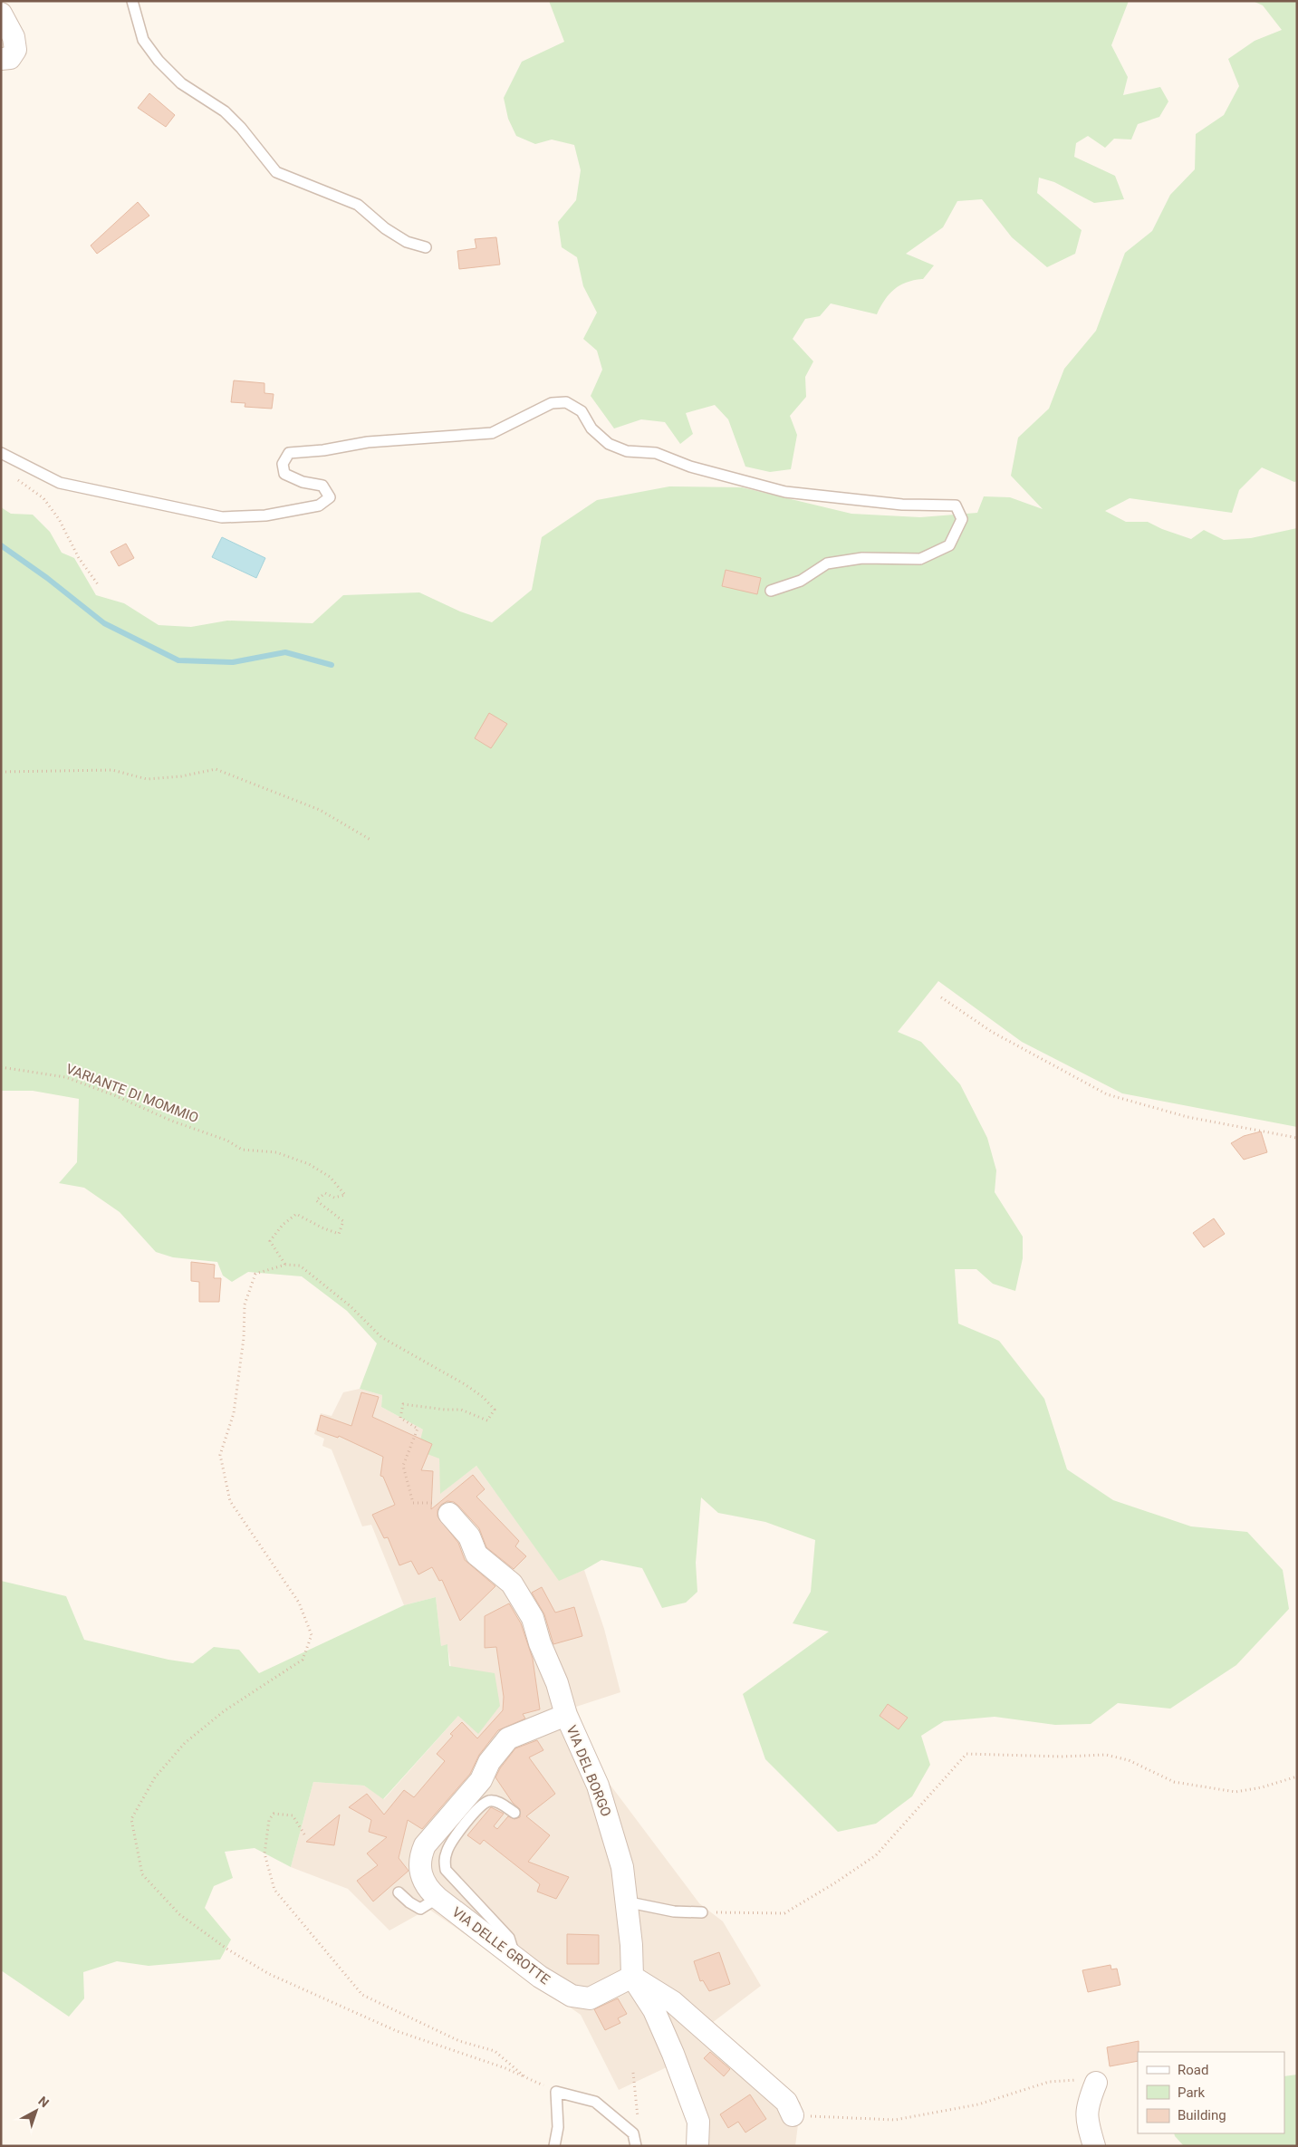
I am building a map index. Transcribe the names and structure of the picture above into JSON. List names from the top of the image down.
{
  "streets": {
    "street": ["VIA DEL BORGO", "VIA DELLE GROTTE"],
    "path": ["VARIANTE DI MOMMIO"]
  },
  "crossings": [
    ["VIA DEL BORGO", "VIA DELLE GROTTE"]
  ],
  "legend": ["Road", "Park", "Building"],
  "north": "top right"
}
